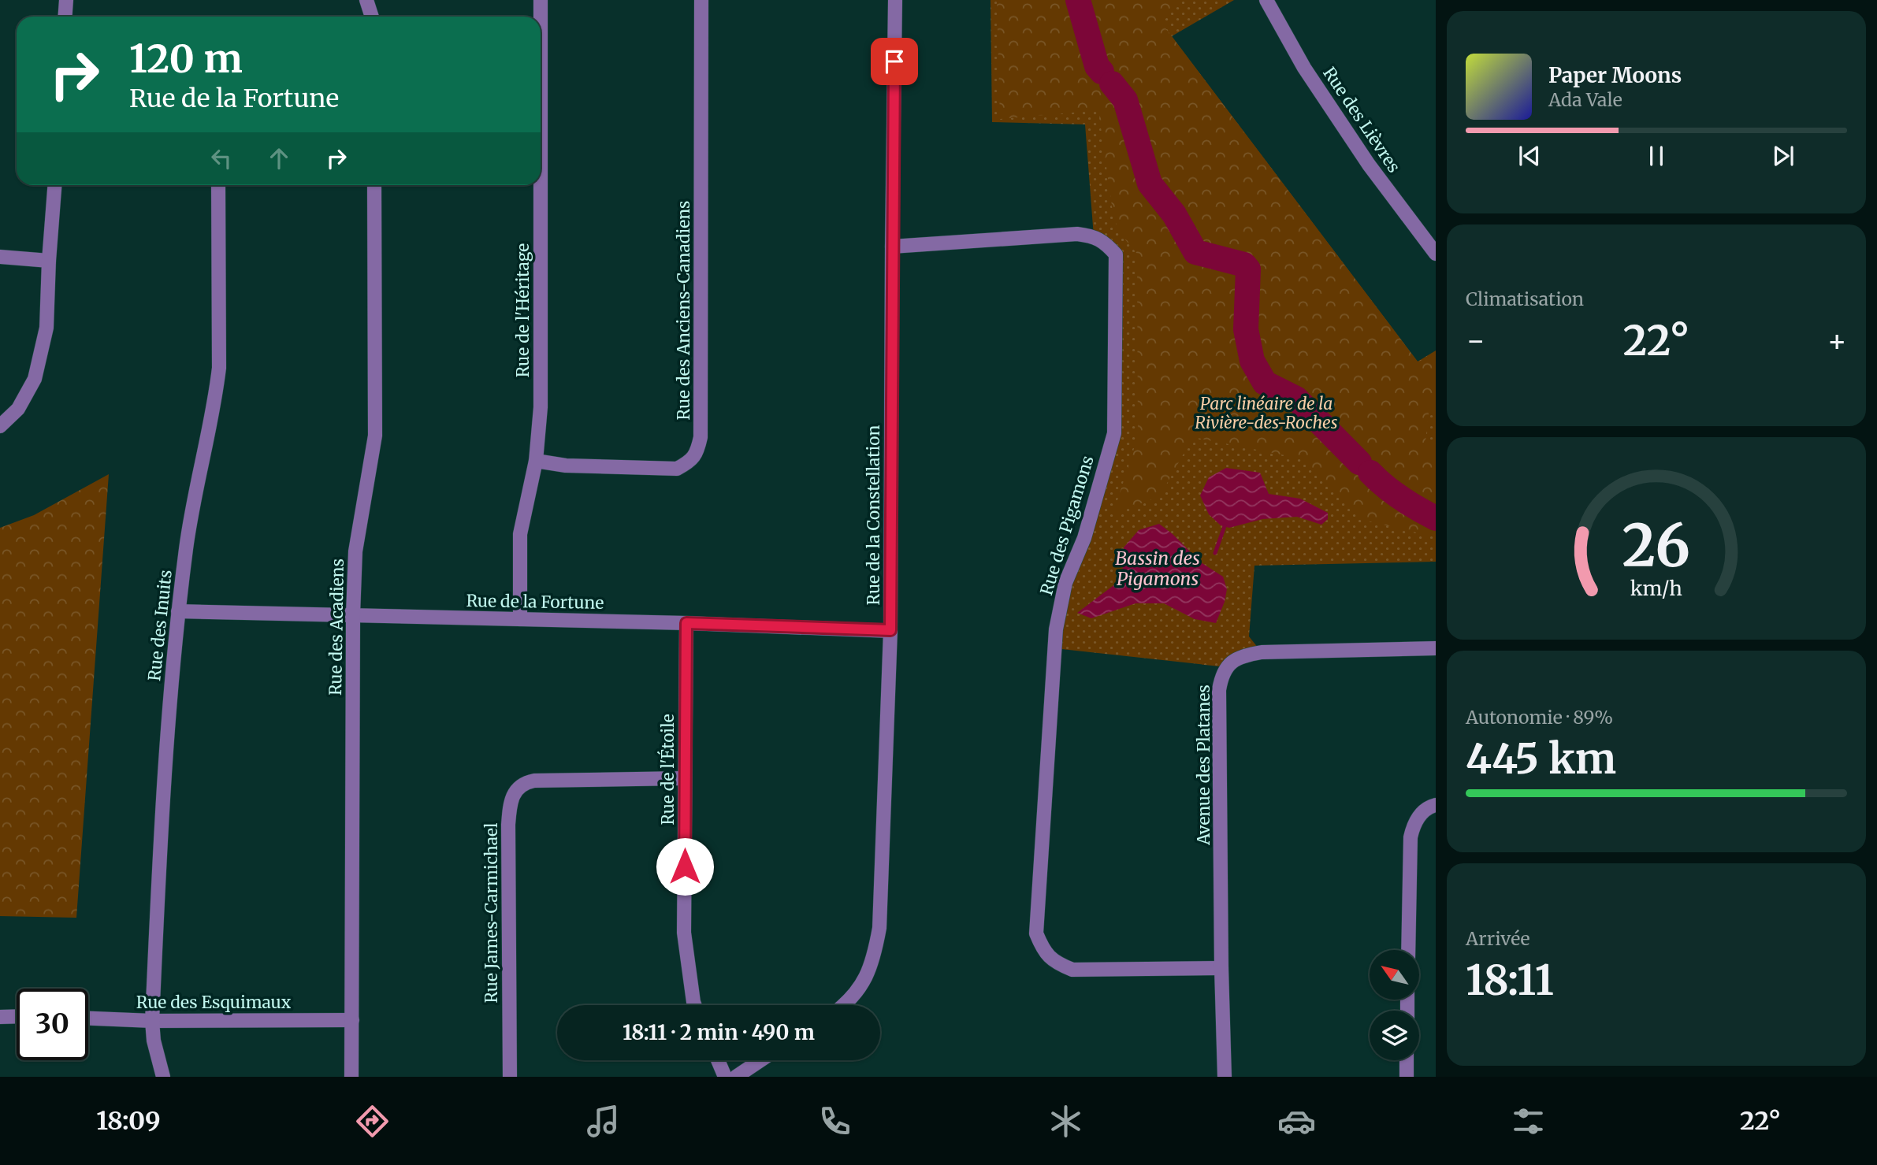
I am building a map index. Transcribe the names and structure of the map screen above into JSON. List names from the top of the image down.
{
  "streets": {
    "street": [
      "Rue des Lièvres",
      "Rue de l'Héritage",
      "Rue des Anciens-Canadiens",
      "Rue de la Constellation",
      "Rue des Pigamons",
      "Rue de la Fortune",
      "Rue des Inuits",
      "Rue des Acadiens",
      "Avenue des Platanes",
      "Rue de l'Étoile",
      "Rue James-Carmichael",
      "Rue des Esquimaux"
    ]
  },
  "crossings": [
    ["Rue de l'Héritage", "Rue des Anciens-Canadiens"],
    ["Rue de l'Héritage", "Rue de la Fortune"],
    ["Rue de la Constellation", "Rue des Pigamons"],
    ["Rue de la Constellation", "Rue de la Fortune"],
    ["Rue des Pigamons", "Avenue des Platanes"],
    ["Rue de la Fortune", "Rue des Inuits"],
    ["Rue de la Fortune", "Rue des Acadiens"],
    ["Rue de la Fortune", "Rue de l'Étoile"],
    ["Rue des Inuits", "Rue des Esquimaux"],
    ["Rue des Acadiens", "Rue des Esquimaux"],
    ["Rue de l'Étoile", "Rue James-Carmichael"]
  ],
  "water": ["Bassin des Pigamons"],
  "parks": ["Parc linéaire de la Rivière-des-Roches"],
  "north": "top left",
  "page": {
    "turn": ["120 m", "Rue de la Fortune"],
    "song": ["Paper Moons", "Ada Vale"],
    "tile": [
      "Climatisation",
      ["Autonomie · 89%", "445 km"],
      ["Arrivée", "18:11"]
    ],
    "heat": ["−", "22°", "+"],
    "limit": "30",
    "trip": "18:11 · 2 min · 490 m",
    "tabs": ["18:09", "22°"],
    "gauge": ["26", "km/h"]
  }
}
